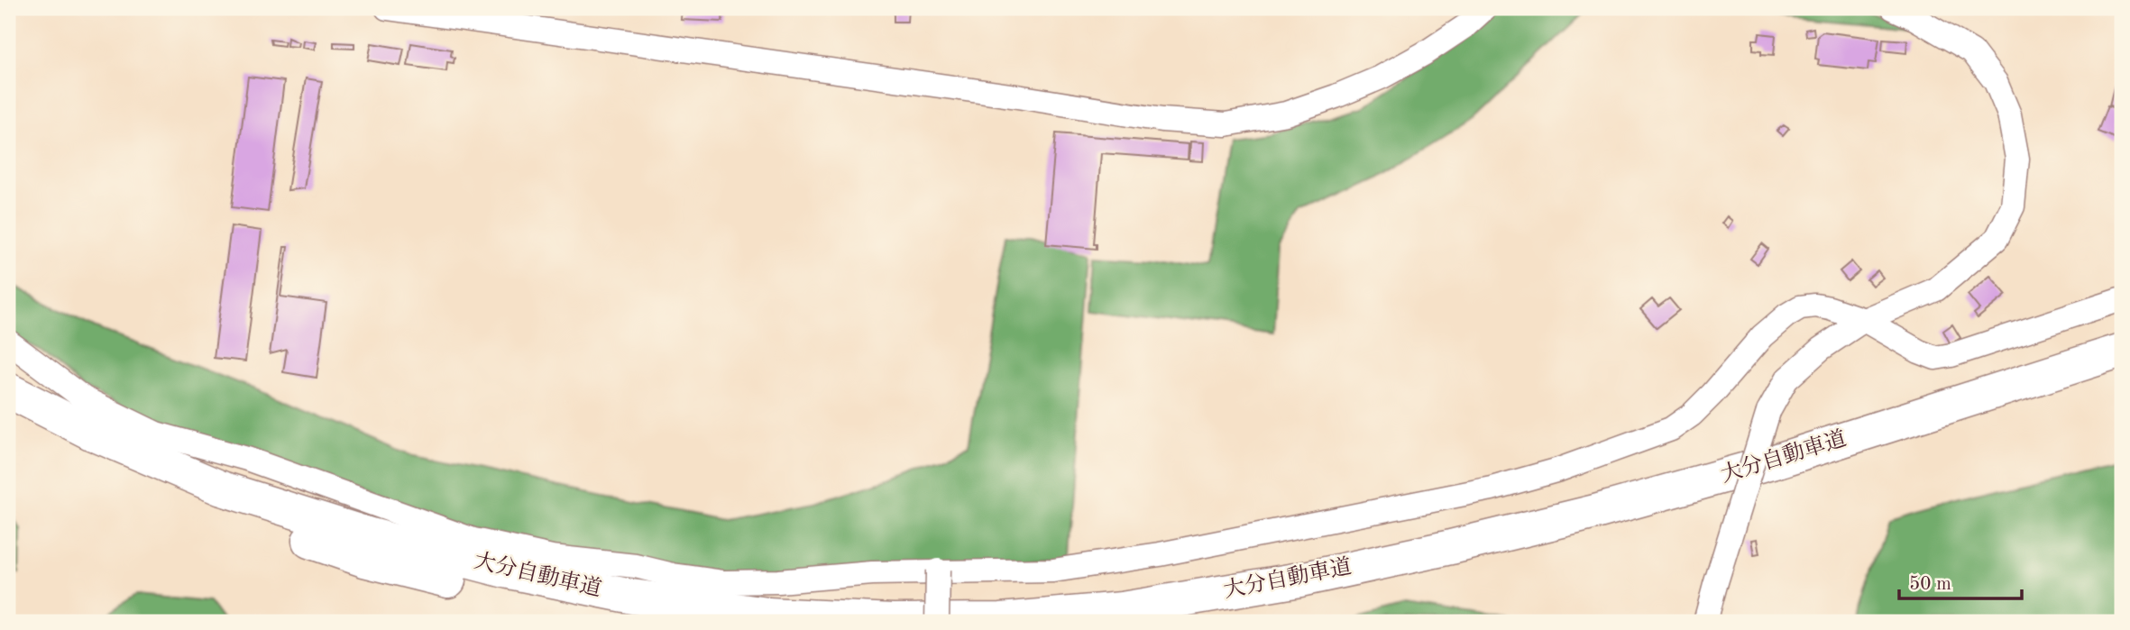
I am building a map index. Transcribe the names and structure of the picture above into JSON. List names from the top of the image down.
{
  "streets": {
    "highway": ["大分自動車道"]
  },
  "scale_bar": "50 m"
}
